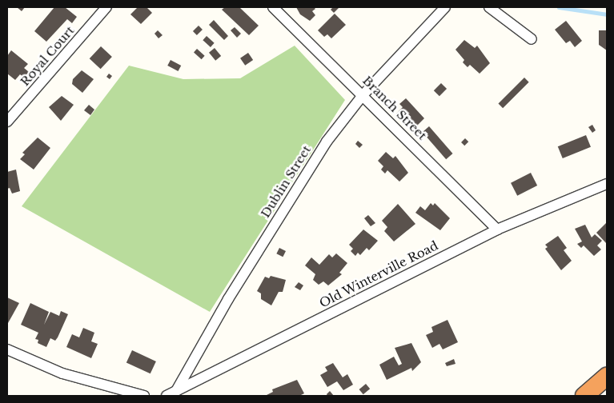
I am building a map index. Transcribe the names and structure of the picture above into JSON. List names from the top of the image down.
{
  "streets": {
    "street": [
      "Royal Court",
      "Branch Street",
      "Dublin Street",
      "Old Winterville Road"
    ]
  },
  "crossings": [
    ["Branch Street", "Dublin Street"],
    ["Branch Street", "Old Winterville Road"],
    ["Dublin Street", "Old Winterville Road"]
  ]
}
